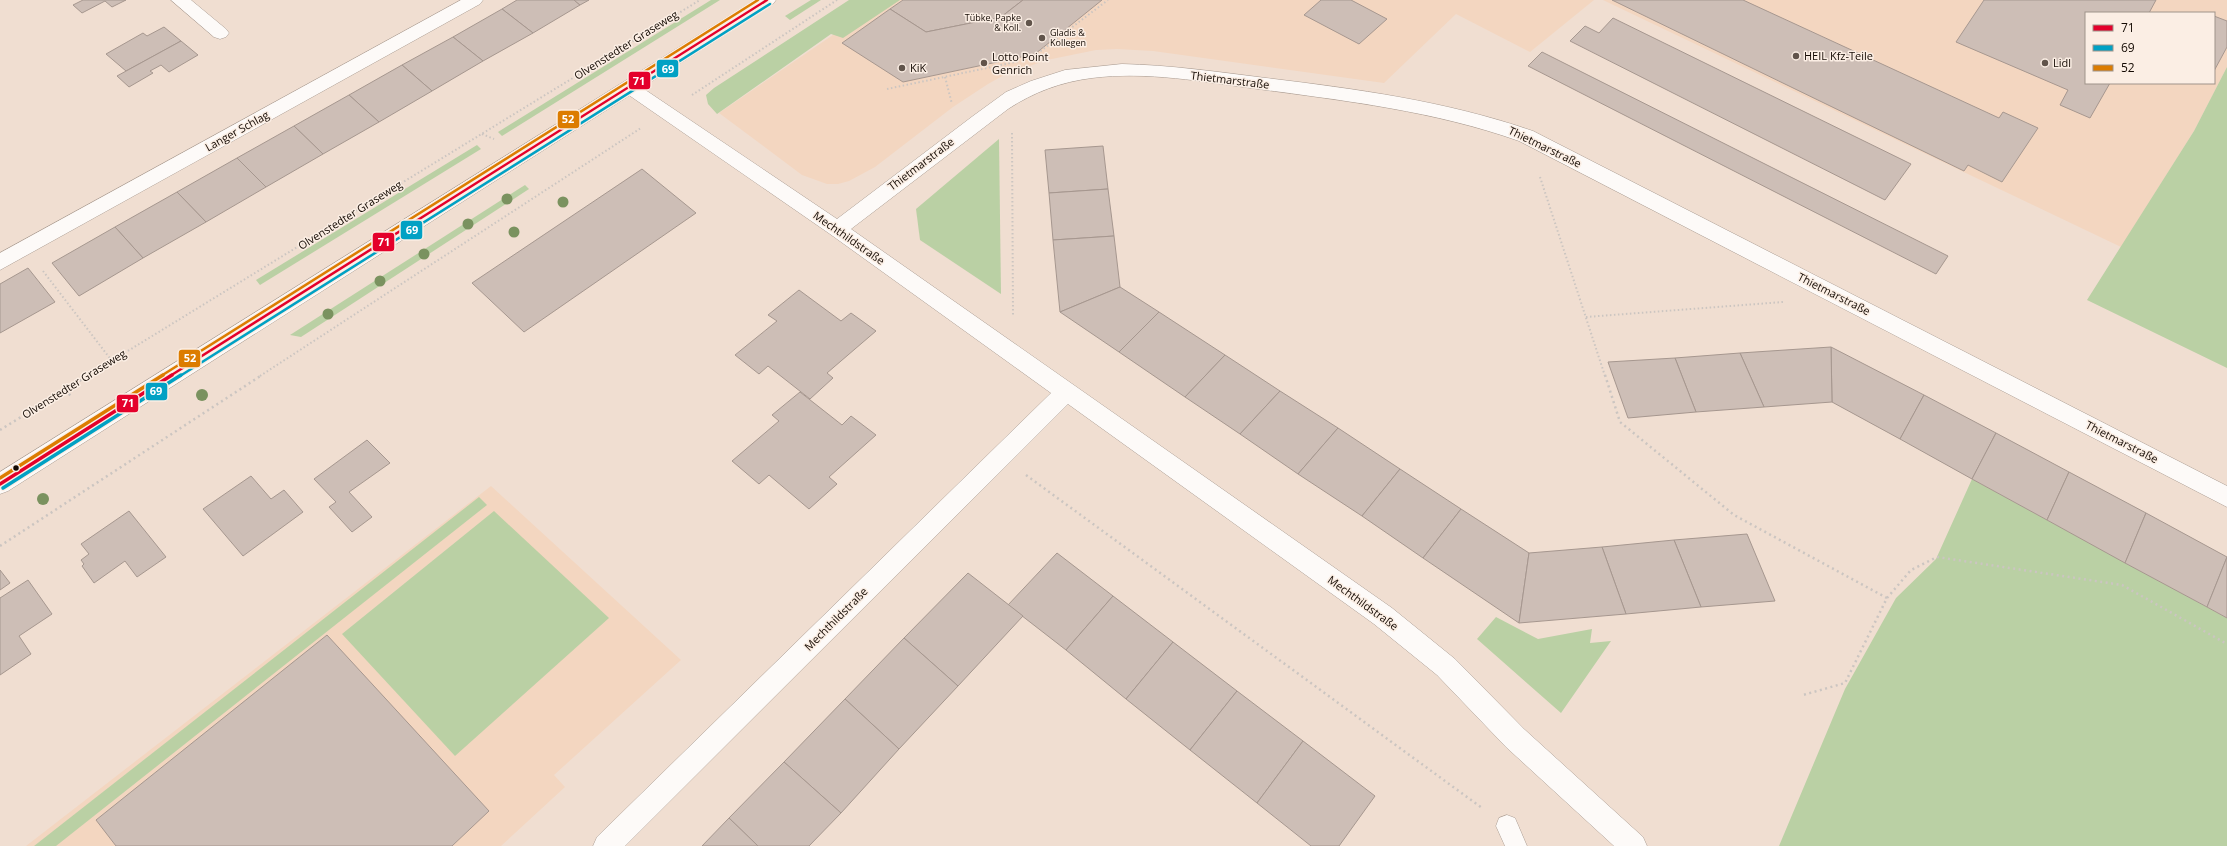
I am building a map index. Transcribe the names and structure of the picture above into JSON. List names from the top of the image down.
{
  "streets": {
    "street": ["Thietmarstraße", "Langer Schlag", "Mechthildstraße"],
    "path": ["Olvenstedter Graseweg"]
  },
  "crossings": [
    ["Thietmarstraße", "Mechthildstraße"]
  ],
  "places": [
    "Tübke, Papke & Koll.",
    "Gladis & Kollegen",
    "HEIL Kfz-Teile",
    "Lotto Point Genrich",
    "Lidl",
    "KiK"
  ],
  "lines": ["transit line 71", "transit line 52", "transit line 69"],
  "legend": ["71", "69", "52"]
}
